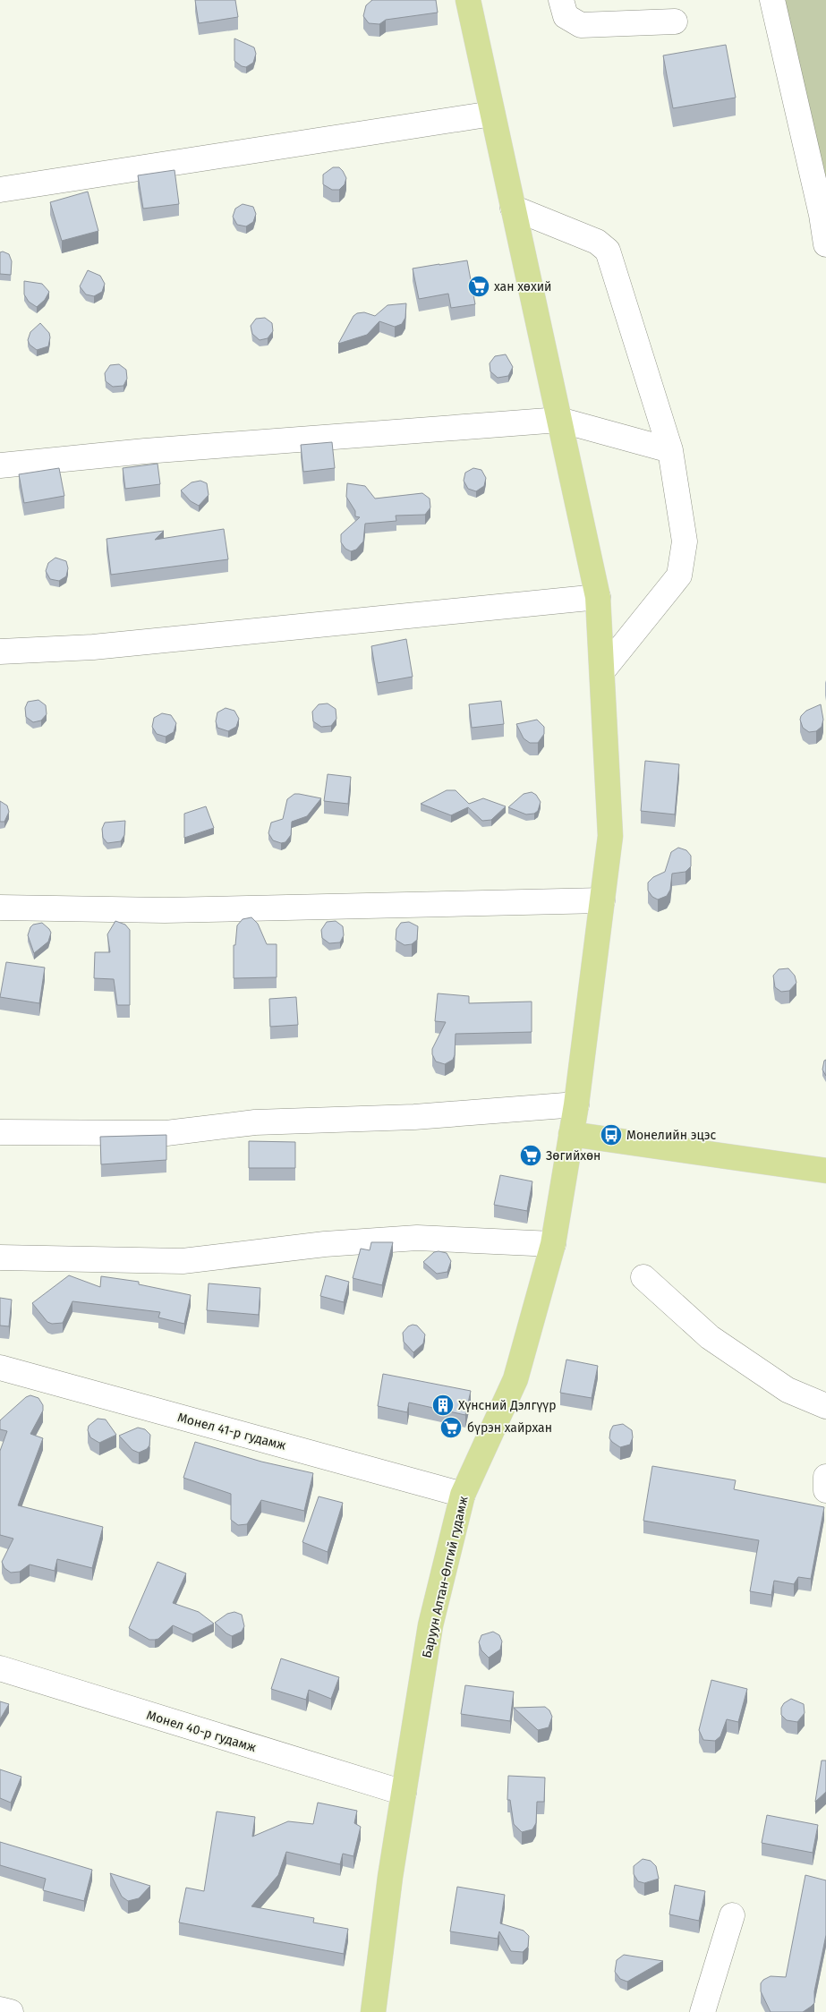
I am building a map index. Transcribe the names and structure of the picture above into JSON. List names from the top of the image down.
{
  "streets": {
    "main road": ["Баруун Алтан-Өлгий гудамж"],
    "street": ["Монел 41-р гудамж", "Монел 40-р гудамж"]
  },
  "crossings": [
    ["Монел 41-р гудамж", "Баруун Алтан-Өлгий гудамж"],
    ["Баруун Алтан-Өлгий гудамж", "Монел 40-р гудамж"]
  ],
  "places": {
    "supermarket": ["хан хөхий", "Зөгийхөн", "бүрэн хайрхан"],
    "bus stop": ["Монелийн эцэс"],
    "building": ["Хүнсний Дэлгүүр"]
  }
}
